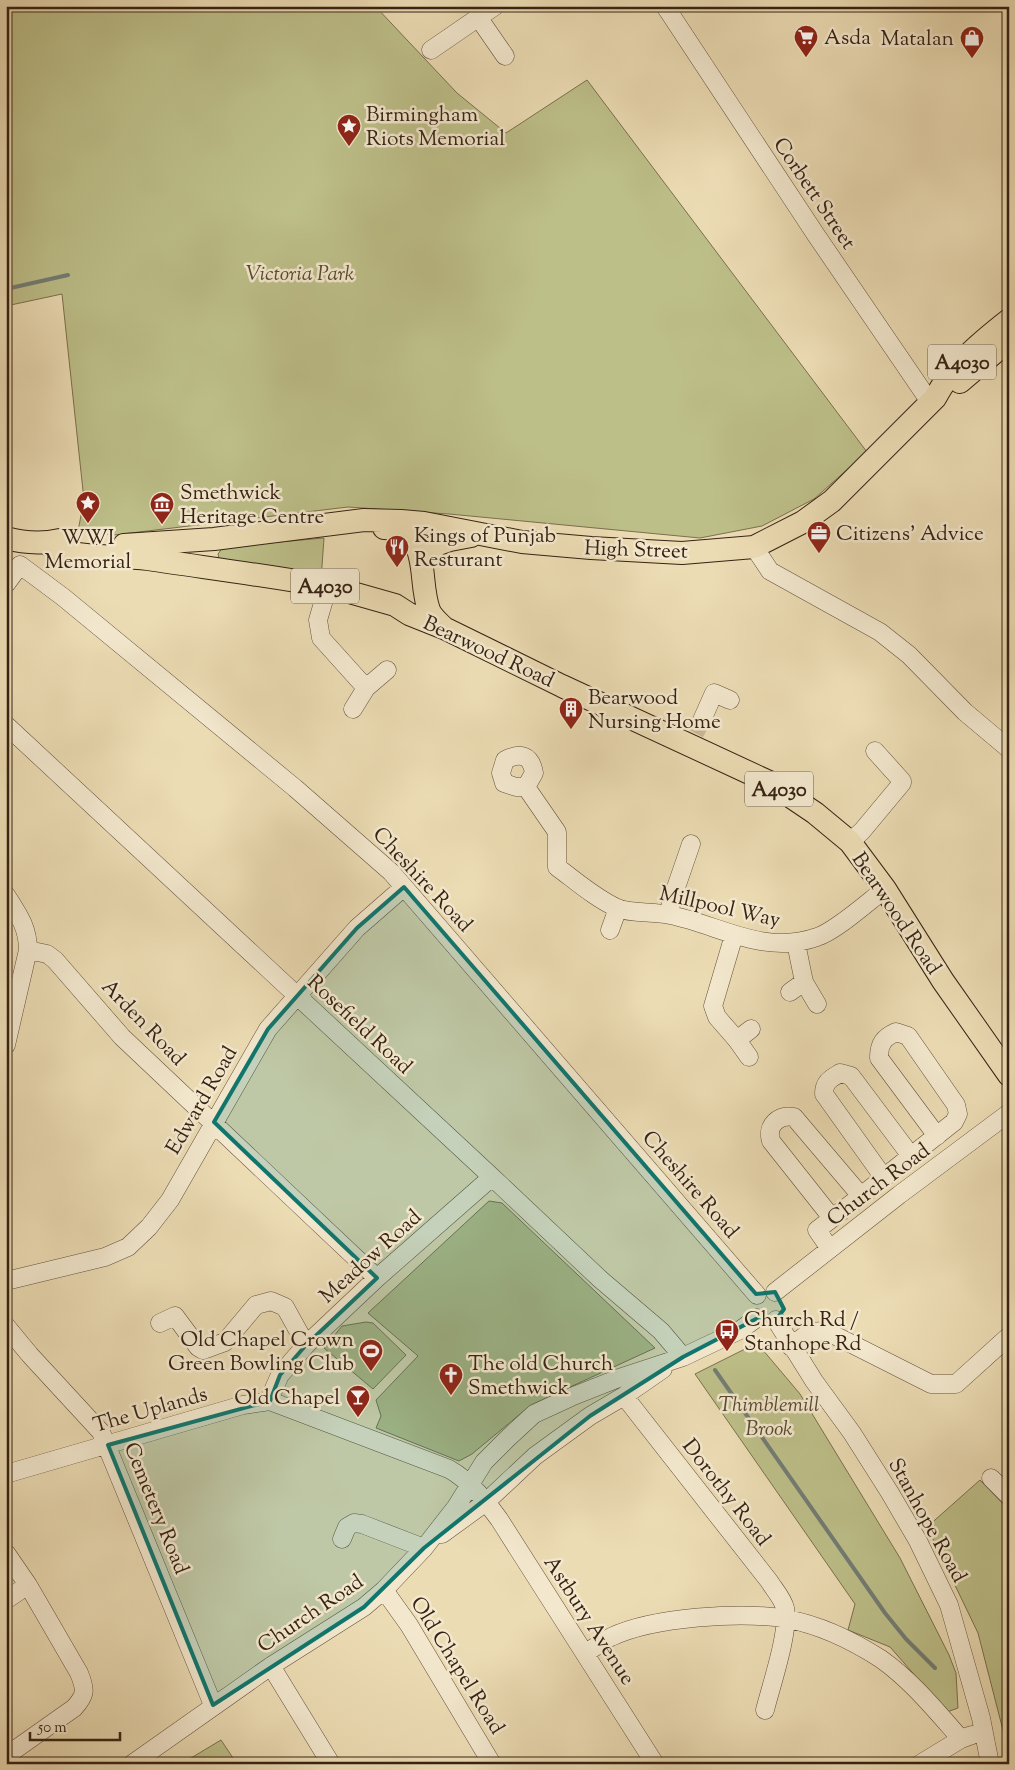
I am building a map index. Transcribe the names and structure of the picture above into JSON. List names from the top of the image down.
{
  "streets": {
    "main road": ["A4030", "High Street", "Bearwood Road"],
    "street": [
      "Corbett Street",
      "Cheshire Road",
      "Millpool Way",
      "Arden Road",
      "Rosefield Road",
      "Edward Road",
      "Church Road",
      "Meadow Road",
      "The Uplands",
      "Dorothy Road",
      "Cemetery Road",
      "Stanhope Road",
      "Astbury Avenue",
      "Old Chapel Road"
    ]
  },
  "crossings": [
    ["Corbett Street", "High Street"],
    ["A4030", "High Street"],
    ["A4030", "Bearwood Road"],
    ["High Street", "Bearwood Road"],
    ["Bearwood Road", "Millpool Way"],
    ["Cheshire Road", "Edward Road"],
    ["Cheshire Road", "Church Road"],
    ["Cheshire Road", "Stanhope Road"],
    ["Arden Road", "Edward Road"],
    ["Arden Road", "Meadow Road"],
    ["Rosefield Road", "Edward Road"],
    ["Rosefield Road", "Church Road"],
    ["Rosefield Road", "Meadow Road"],
    ["Church Road", "The Uplands"],
    ["Church Road", "Dorothy Road"],
    ["Church Road", "Cemetery Road"],
    ["Church Road", "Stanhope Road"],
    ["Church Road", "Astbury Avenue"],
    ["Church Road", "Old Chapel Road"],
    ["Meadow Road", "The Uplands"],
    ["The Uplands", "Cemetery Road"]
  ],
  "parks": ["Victoria Park", "Thimblemill Brook"],
  "places": {
    "supermarket": ["Asda"],
    "shop": ["Matalan"],
    "place": ["Birmingham Riots Memorial", "WWI Memorial"],
    "museum": ["Smethwick Heritage Centre"],
    "office": ["Citizens' Advice"],
    "restaurant": ["Kings of Punjab Resturant"],
    "building": ["Bearwood Nursing Home"],
    "bus stop": ["Church Rd / Stanhope Rd"],
    "sports": ["Old Chapel Crown Green Bowling Club"],
    "church": ["The old Church Smethwick"],
    "bar": ["Old Chapel"]
  },
  "scale_bar": "50 m"
}
